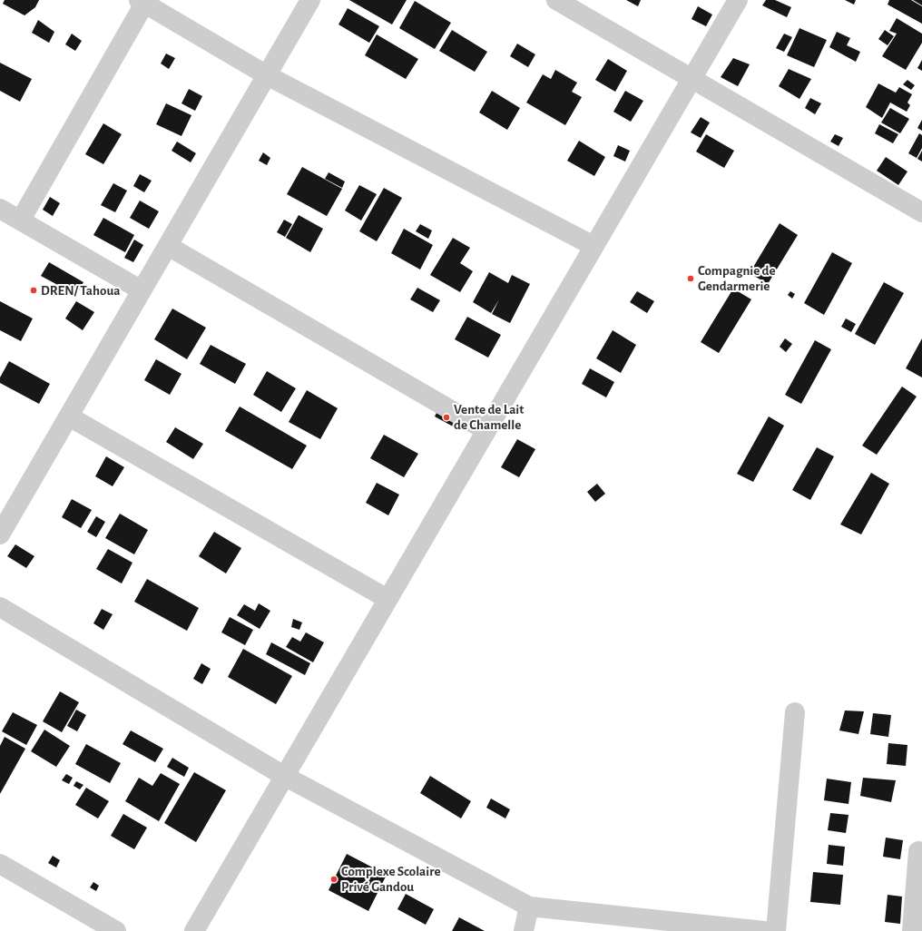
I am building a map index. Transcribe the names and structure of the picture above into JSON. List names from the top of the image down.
{
  "places": [
    "Compagnie de Gendarmerie",
    "DREN/ Tahoua",
    "Vente de Lait de Chamelle",
    "Complexe Scolaire Privé Gandou"
  ]
}
